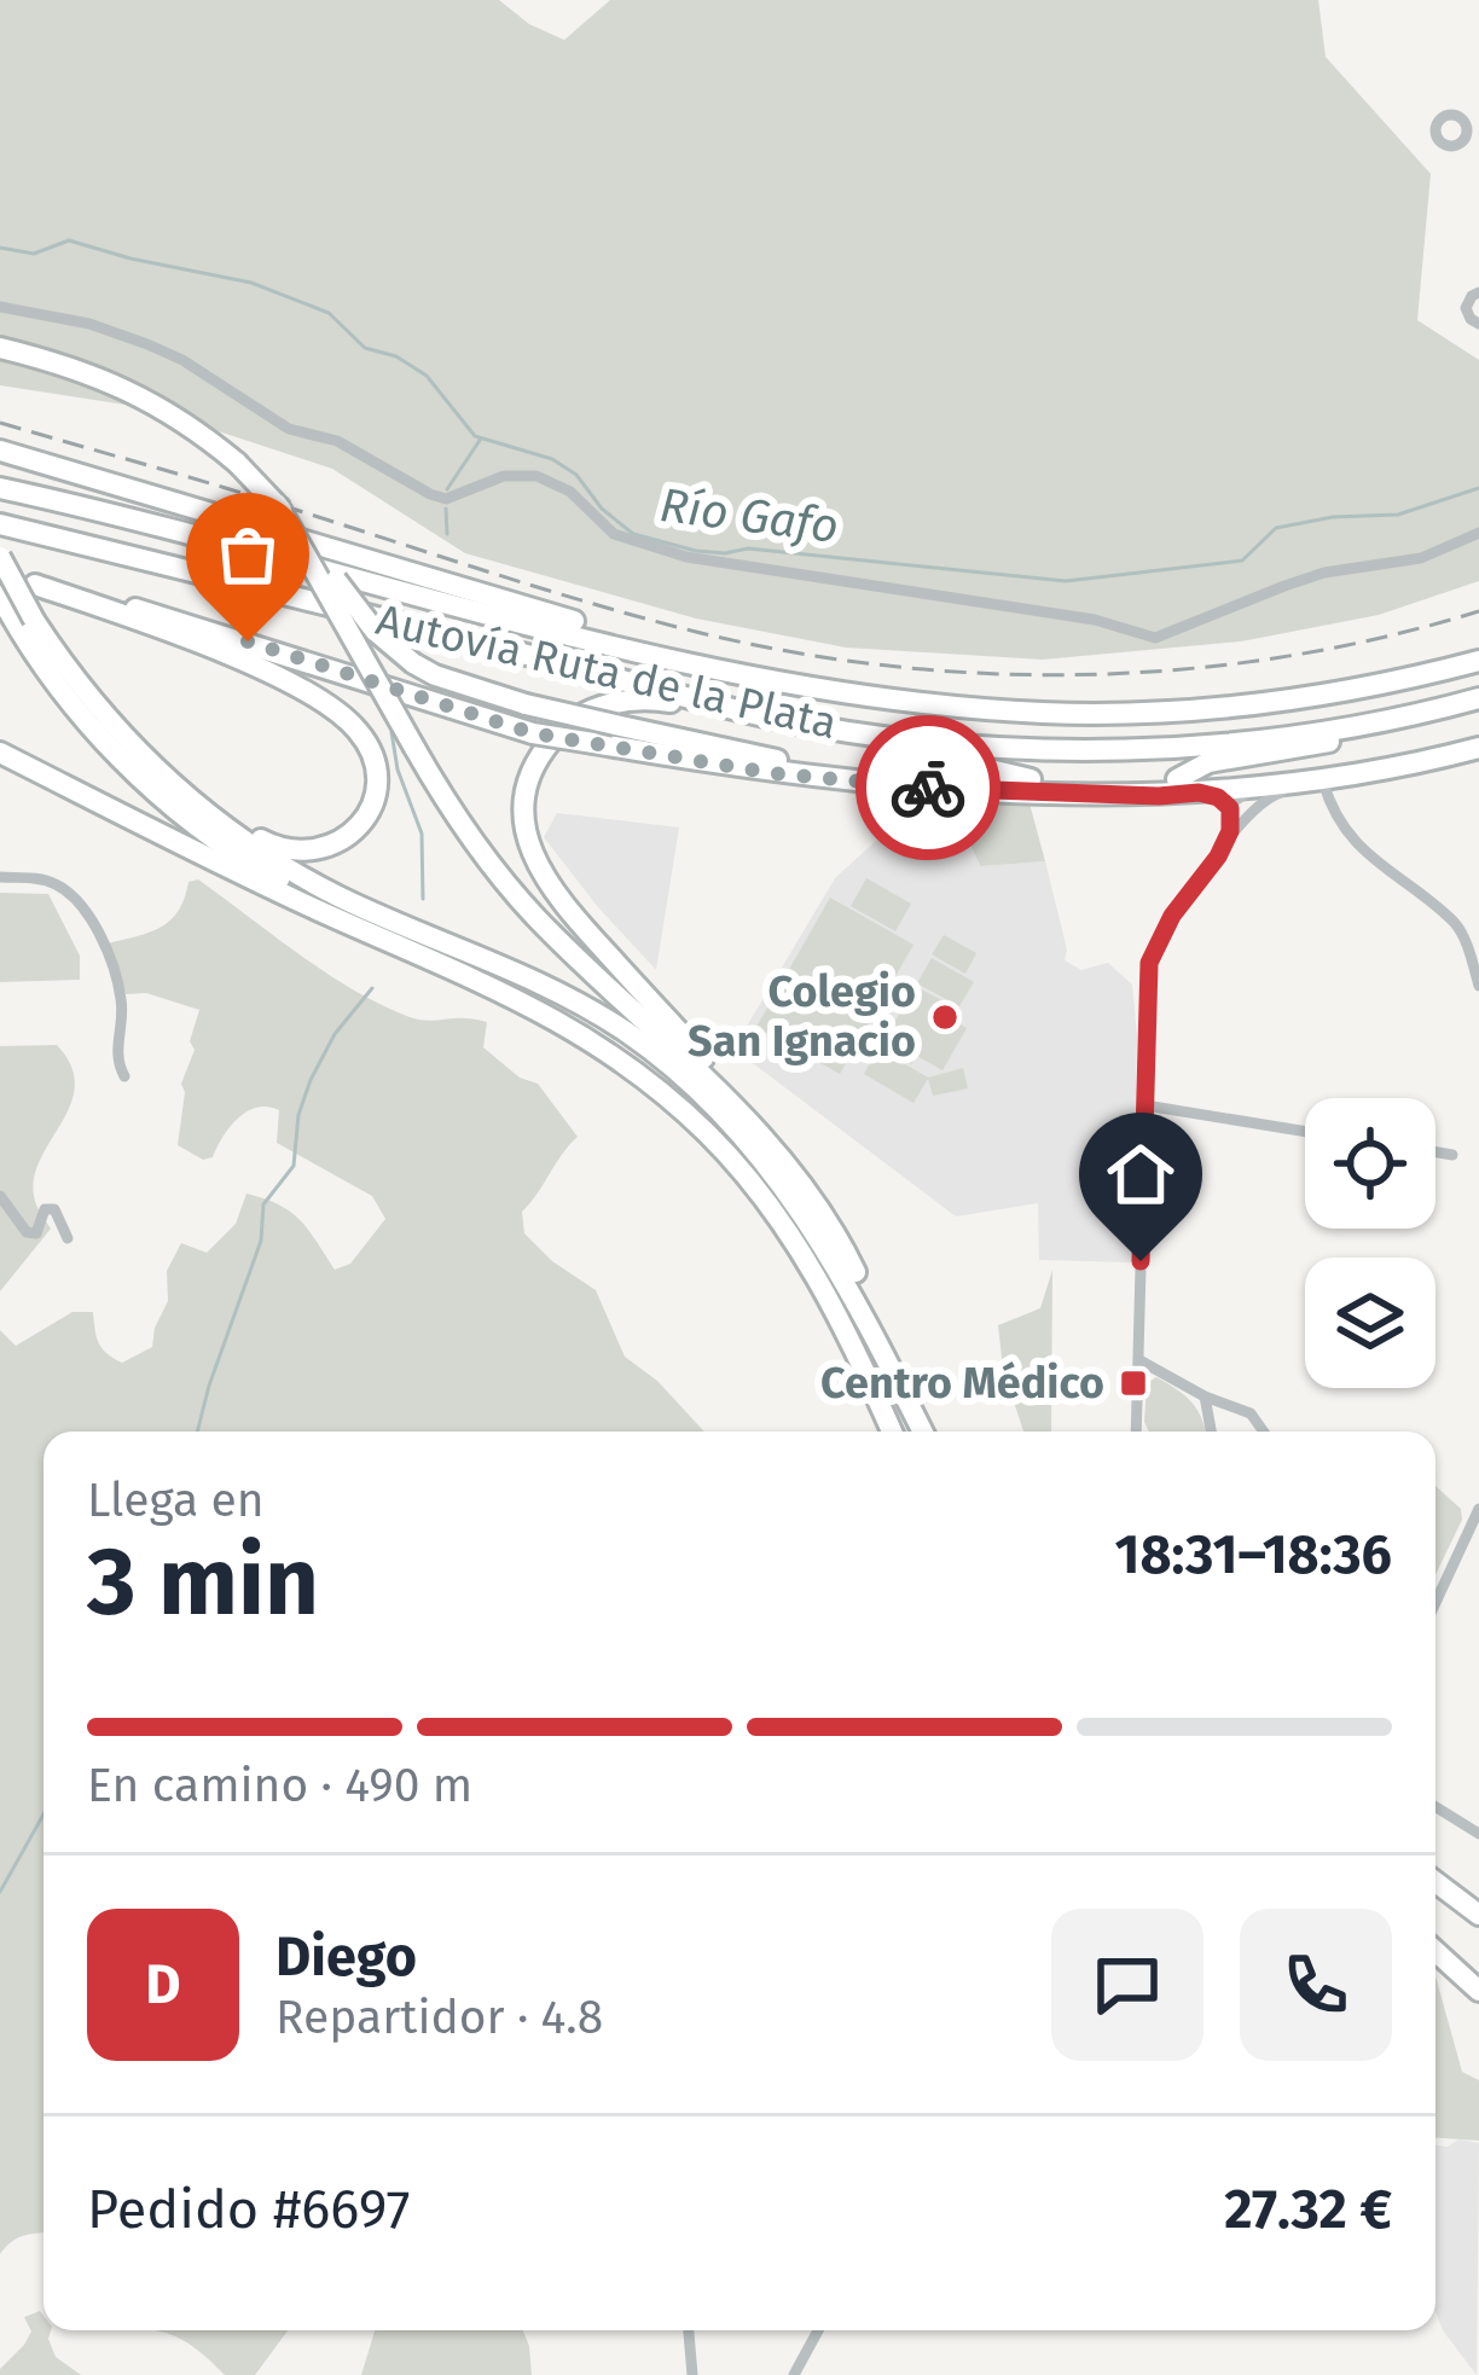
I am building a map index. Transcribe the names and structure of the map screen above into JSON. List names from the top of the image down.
{
  "streets": {
    "highway": ["Autovía Ruta de la Plata"]
  },
  "water": ["Río Gafo"],
  "places": {
    "other": ["Colegio San Ignacio"],
    "transit": ["Centro Médico"]
  },
  "page": {
    "heading": ["3 min", "Llega en", "18:31–18:36"],
    "panel": [
      "Diego",
      "Repartidor · 4.8",
      "Pedido #6697",
      "27.32 €"
    ],
    "bar": "En camino · 490 m",
    "round": "D"
  }
}
